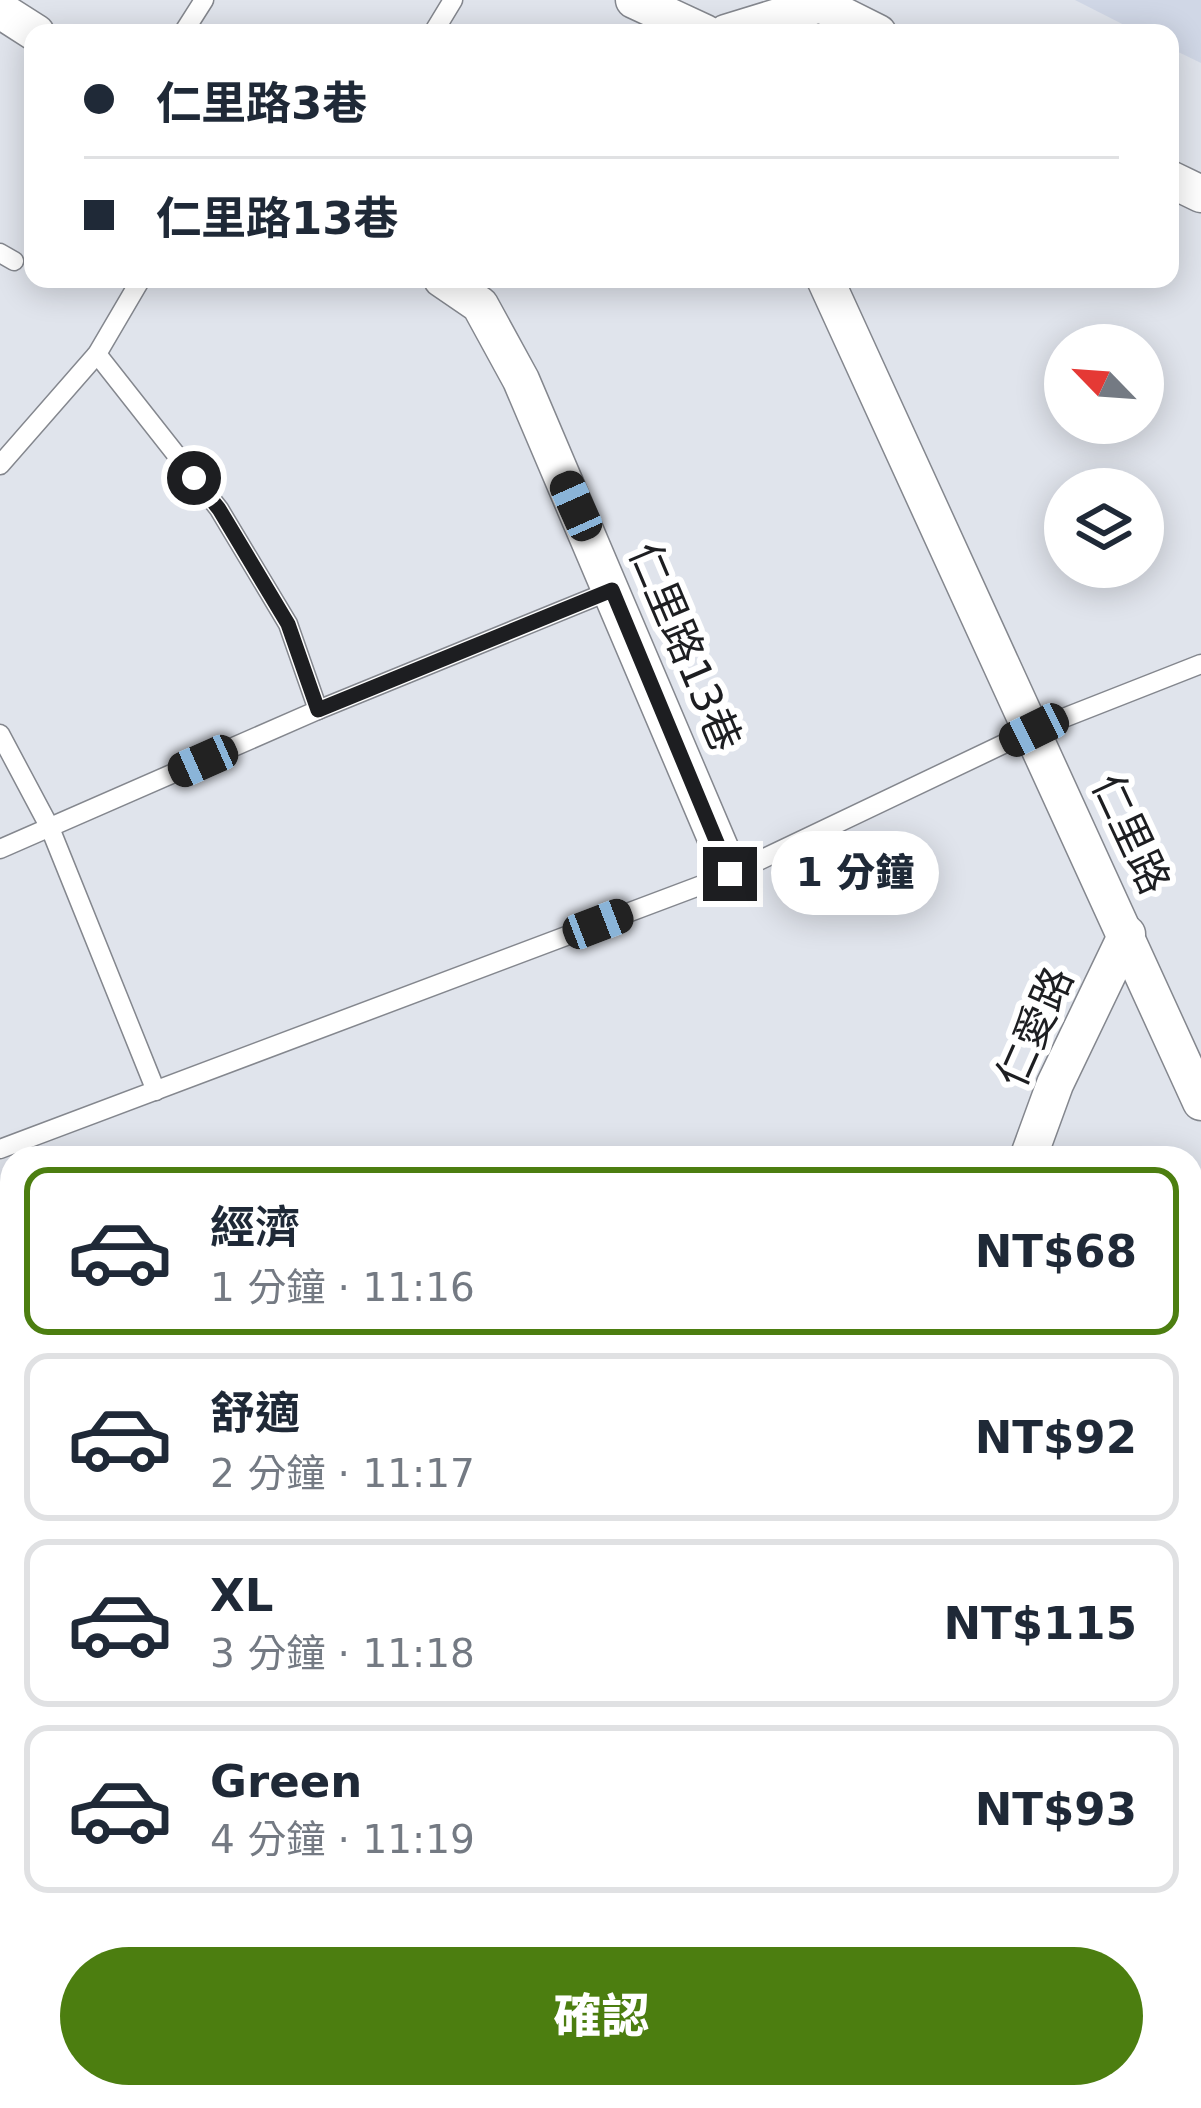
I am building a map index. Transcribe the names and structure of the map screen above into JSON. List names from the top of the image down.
{
  "streets": {
    "street": ["仁里路13巷", "仁里路", "仁愛路"]
  },
  "crossings": [
    ["仁里路", "仁愛路"]
  ],
  "north": "top left",
  "page": {
    "banner": ["仁里路3巷", "仁里路13巷"],
    "bubble": "1 分鐘",
    "list": [
      {
        "name": "經濟",
        "note": "1 分鐘 · 11:16",
        "value": "NT$68"
      },
      {
        "name": "舒適",
        "note": "2 分鐘 · 11:17",
        "value": "NT$92"
      },
      {
        "name": "XL",
        "note": "3 分鐘 · 11:18",
        "value": "NT$115"
      },
      {
        "name": "Green",
        "note": "4 分鐘 · 11:19",
        "value": "NT$93"
      }
    ],
    "buttons": "確認"
  }
}
